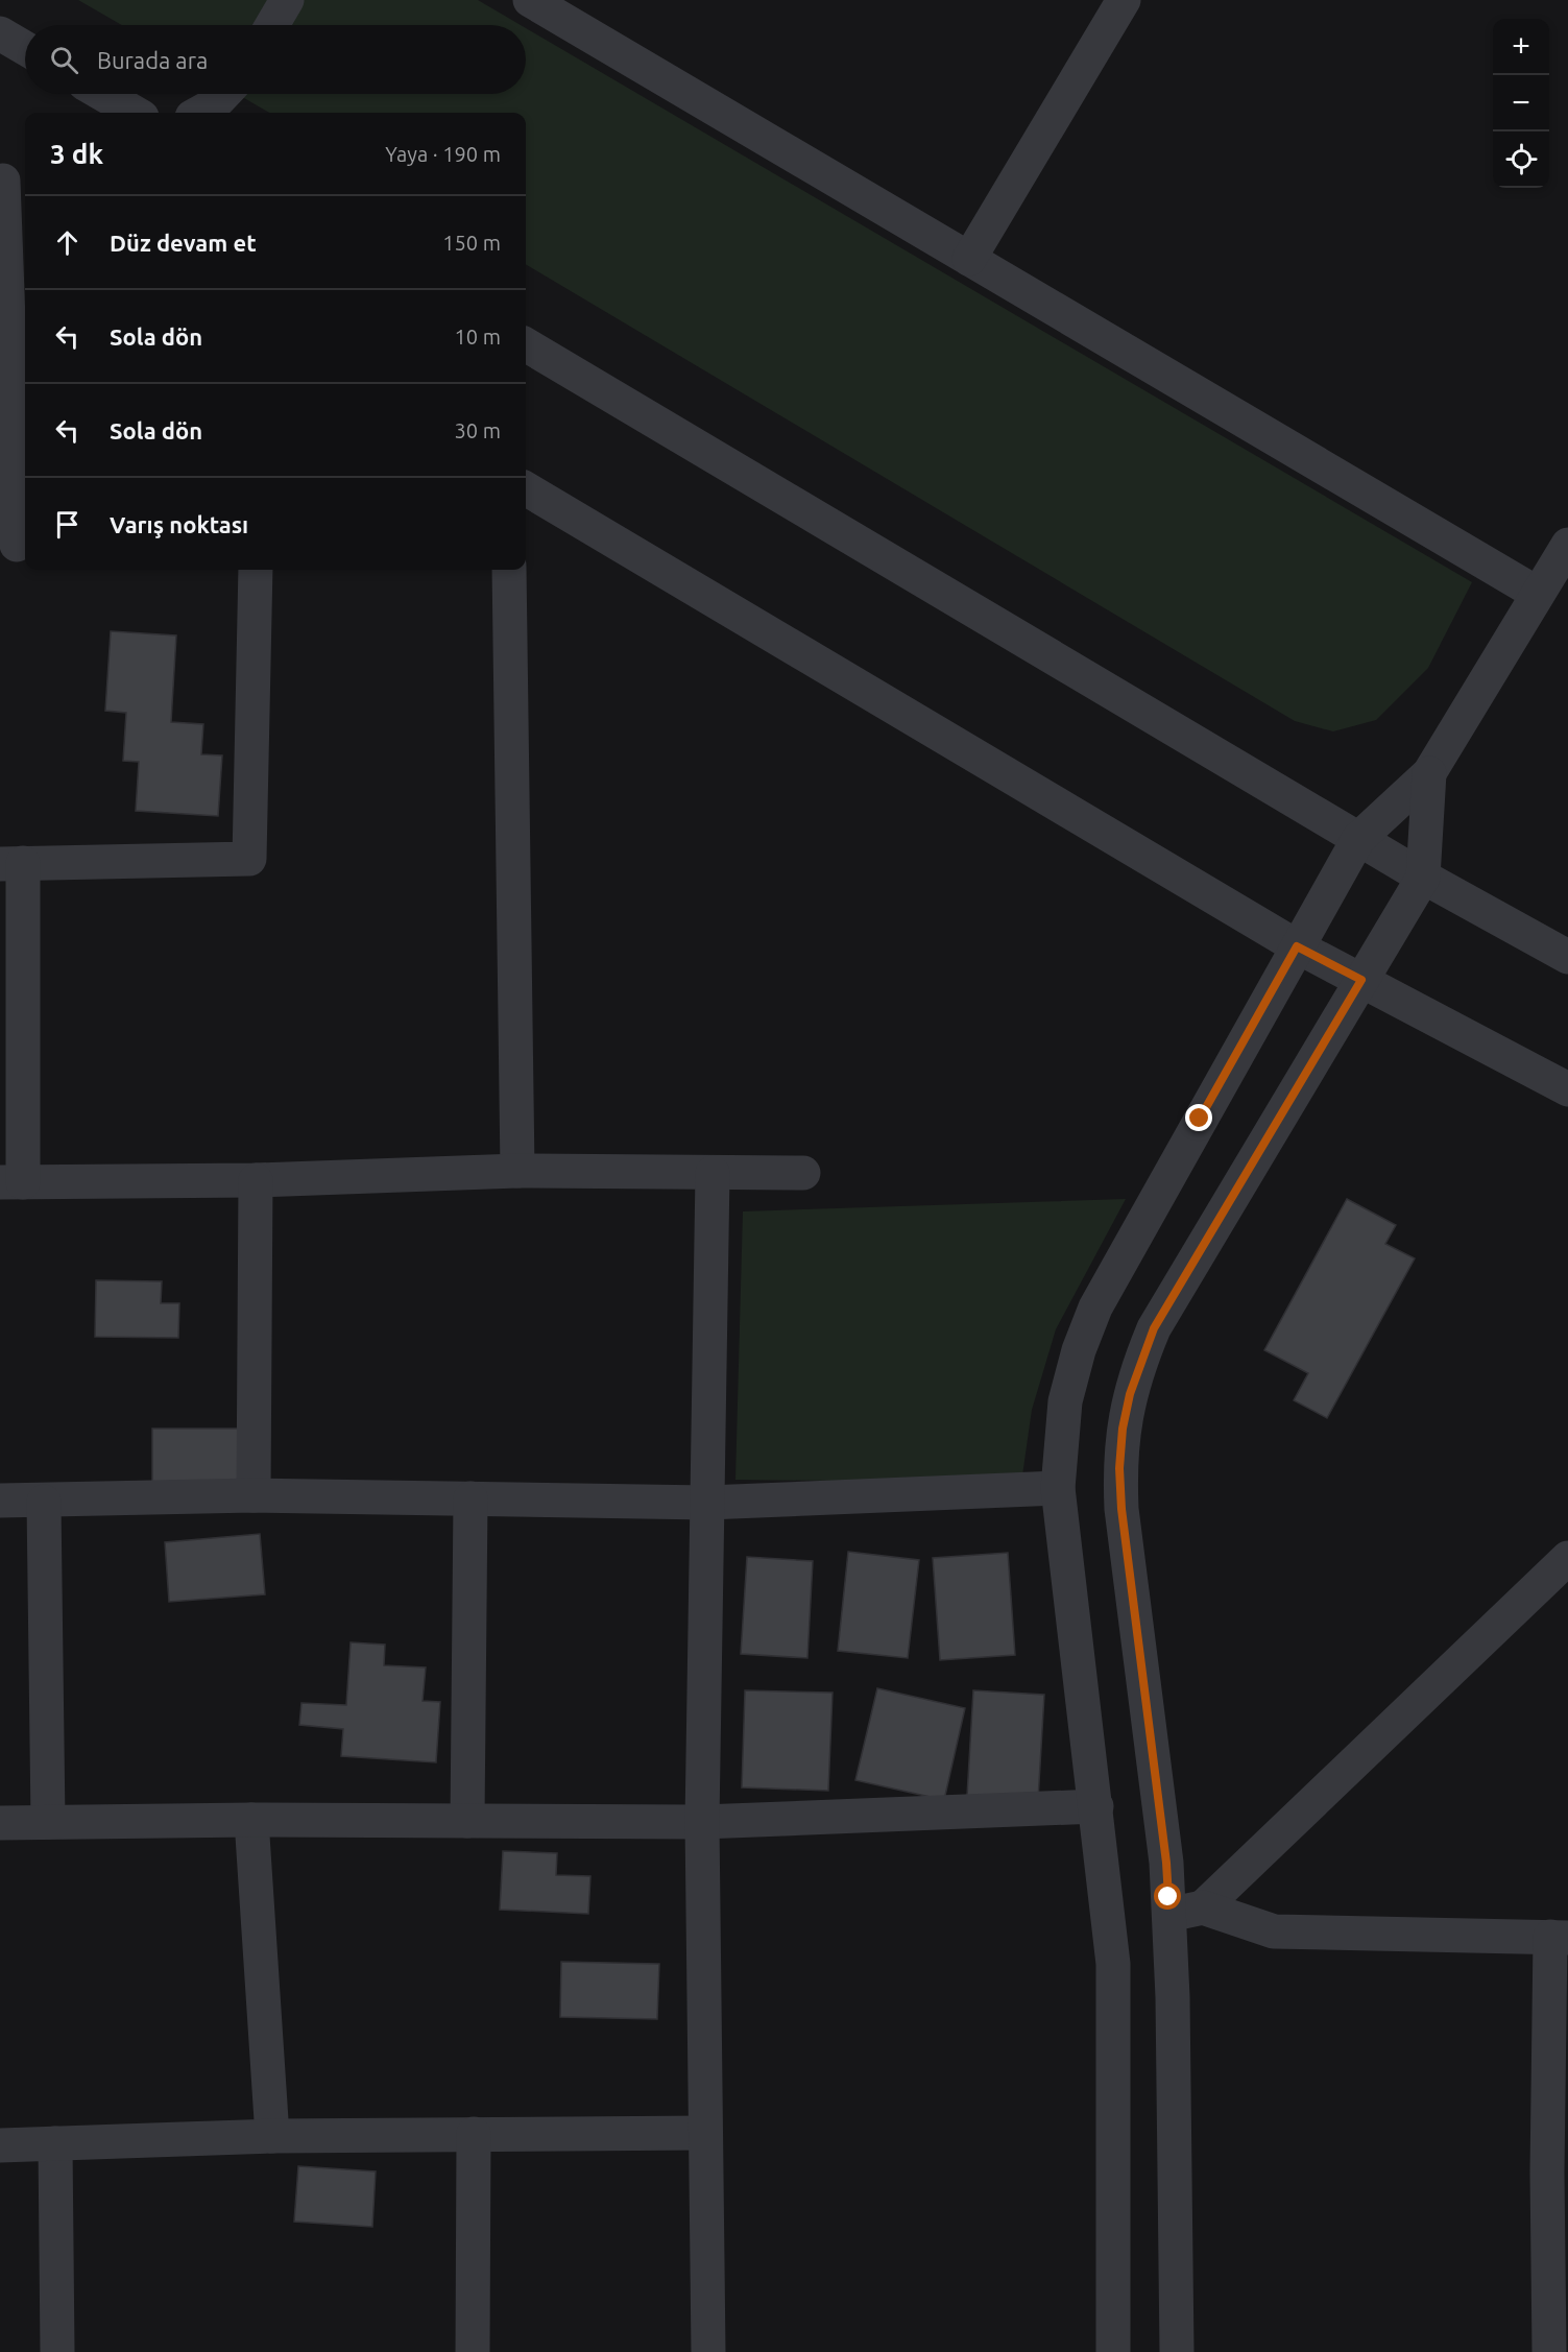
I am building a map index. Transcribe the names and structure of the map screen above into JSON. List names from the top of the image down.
{
  "page": {
    "map_buttons": ["+", "−"],
    "search": "Burada ara",
    "heading": ["3 dk", "Yaya · 190 m"],
    "list": [
      ["Düz devam et", "150 m"],
      ["Sola dön", "10 m"],
      ["Sola dön", "30 m"],
      "Varış noktası"
    ]
  }
}
